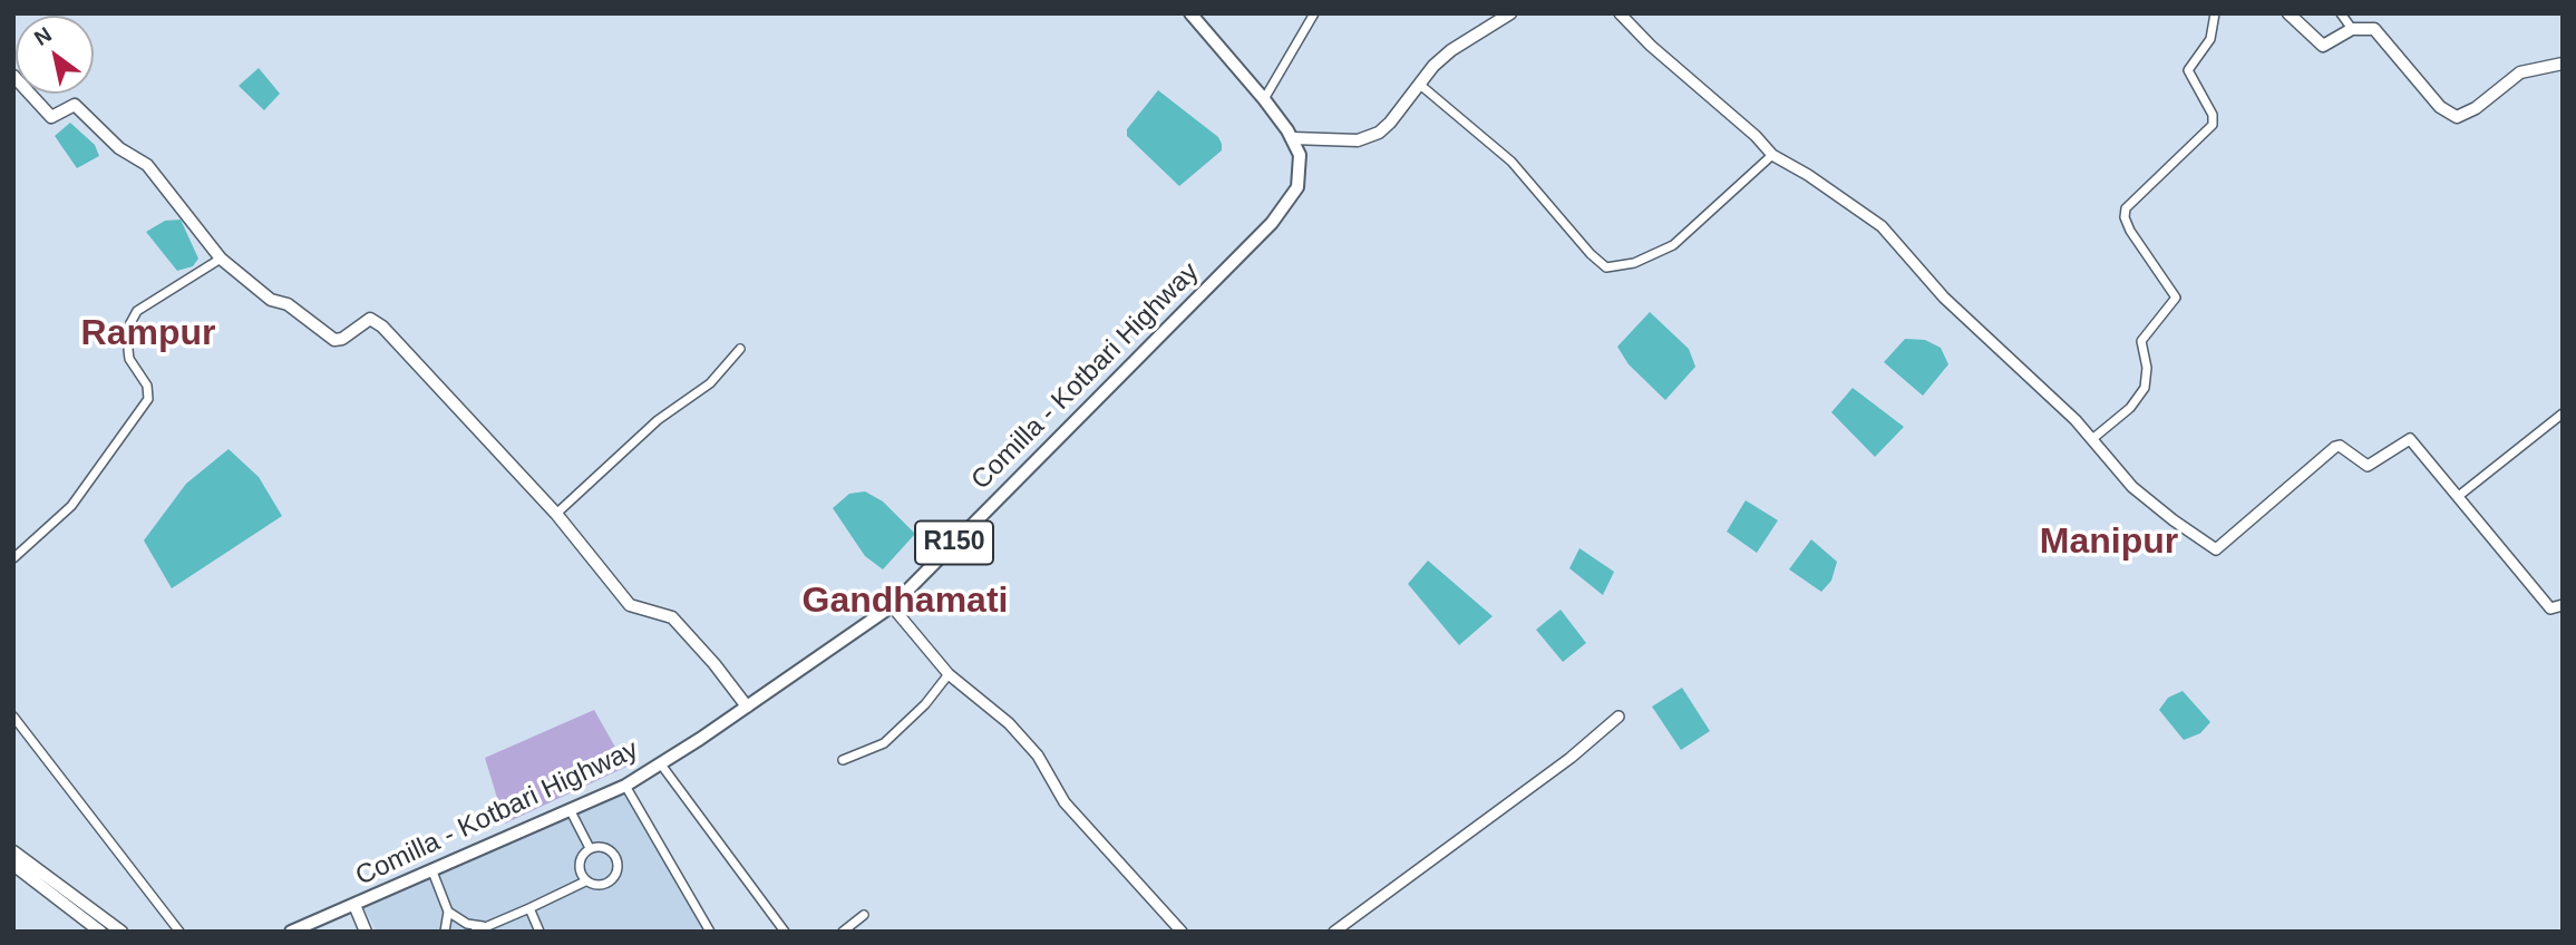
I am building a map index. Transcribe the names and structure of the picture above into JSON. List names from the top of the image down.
{
  "streets": {
    "main road": ["Comilla - Kotbari Highway", "R150"]
  },
  "crossings": [
    ["Comilla - Kotbari Highway", "R150"]
  ],
  "districts": ["Rampur", "Manipur", "Gandhamati"],
  "north": "top left"
}
